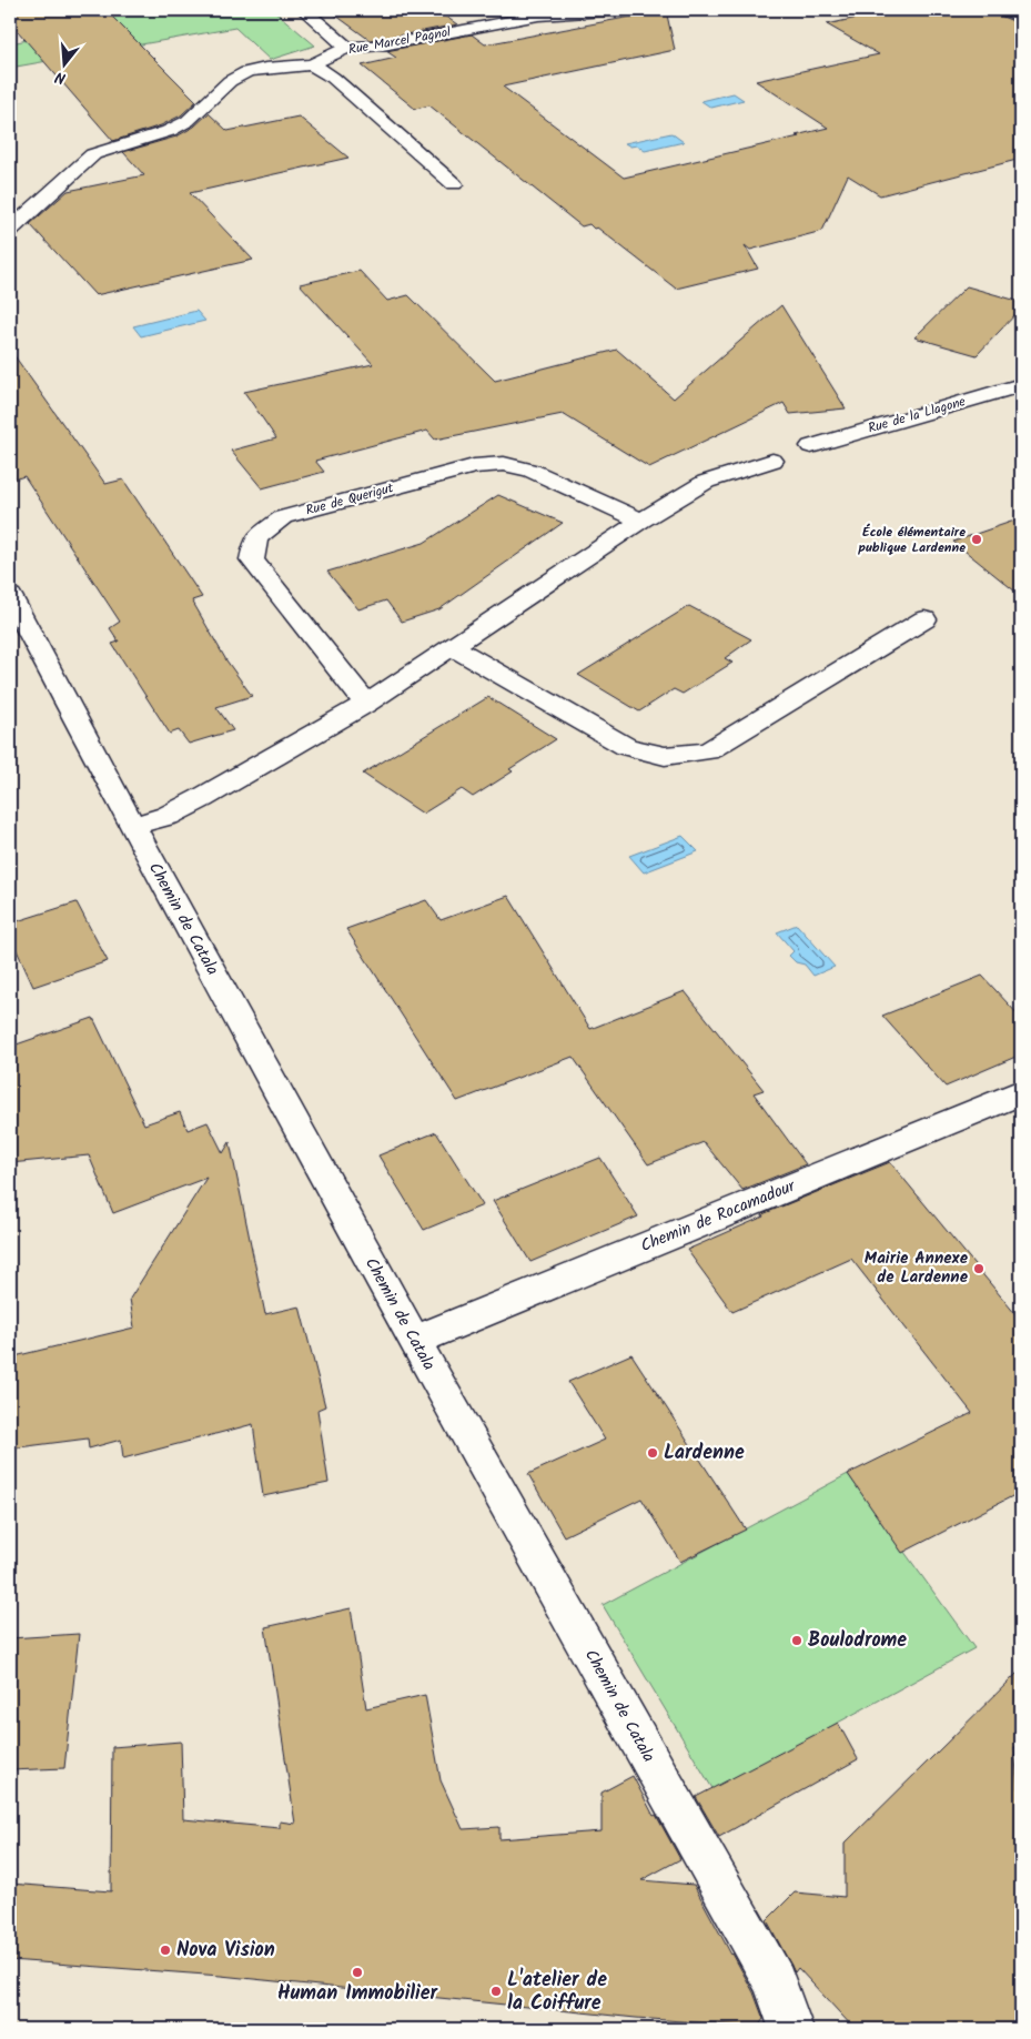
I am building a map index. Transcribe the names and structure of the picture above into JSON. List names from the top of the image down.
{
  "streets": {
    "street": [
      "Rue Marcel Pagnol",
      "Rue de la Llagone",
      "Rue de Querigut",
      "Chemin de Catala",
      "Chemin de Rocamadour"
    ]
  },
  "crossings": [
    ["Chemin de Catala", "Chemin de Rocamadour"]
  ],
  "places": [
    "École élémentaire publique Lardenne",
    "Mairie Annexe de Lardenne",
    "Lardenne",
    "Boulodrome",
    "Nova Vision",
    "Human Immobilier",
    "L'atelier de la Coiffure"
  ],
  "north": "bottom"
}
